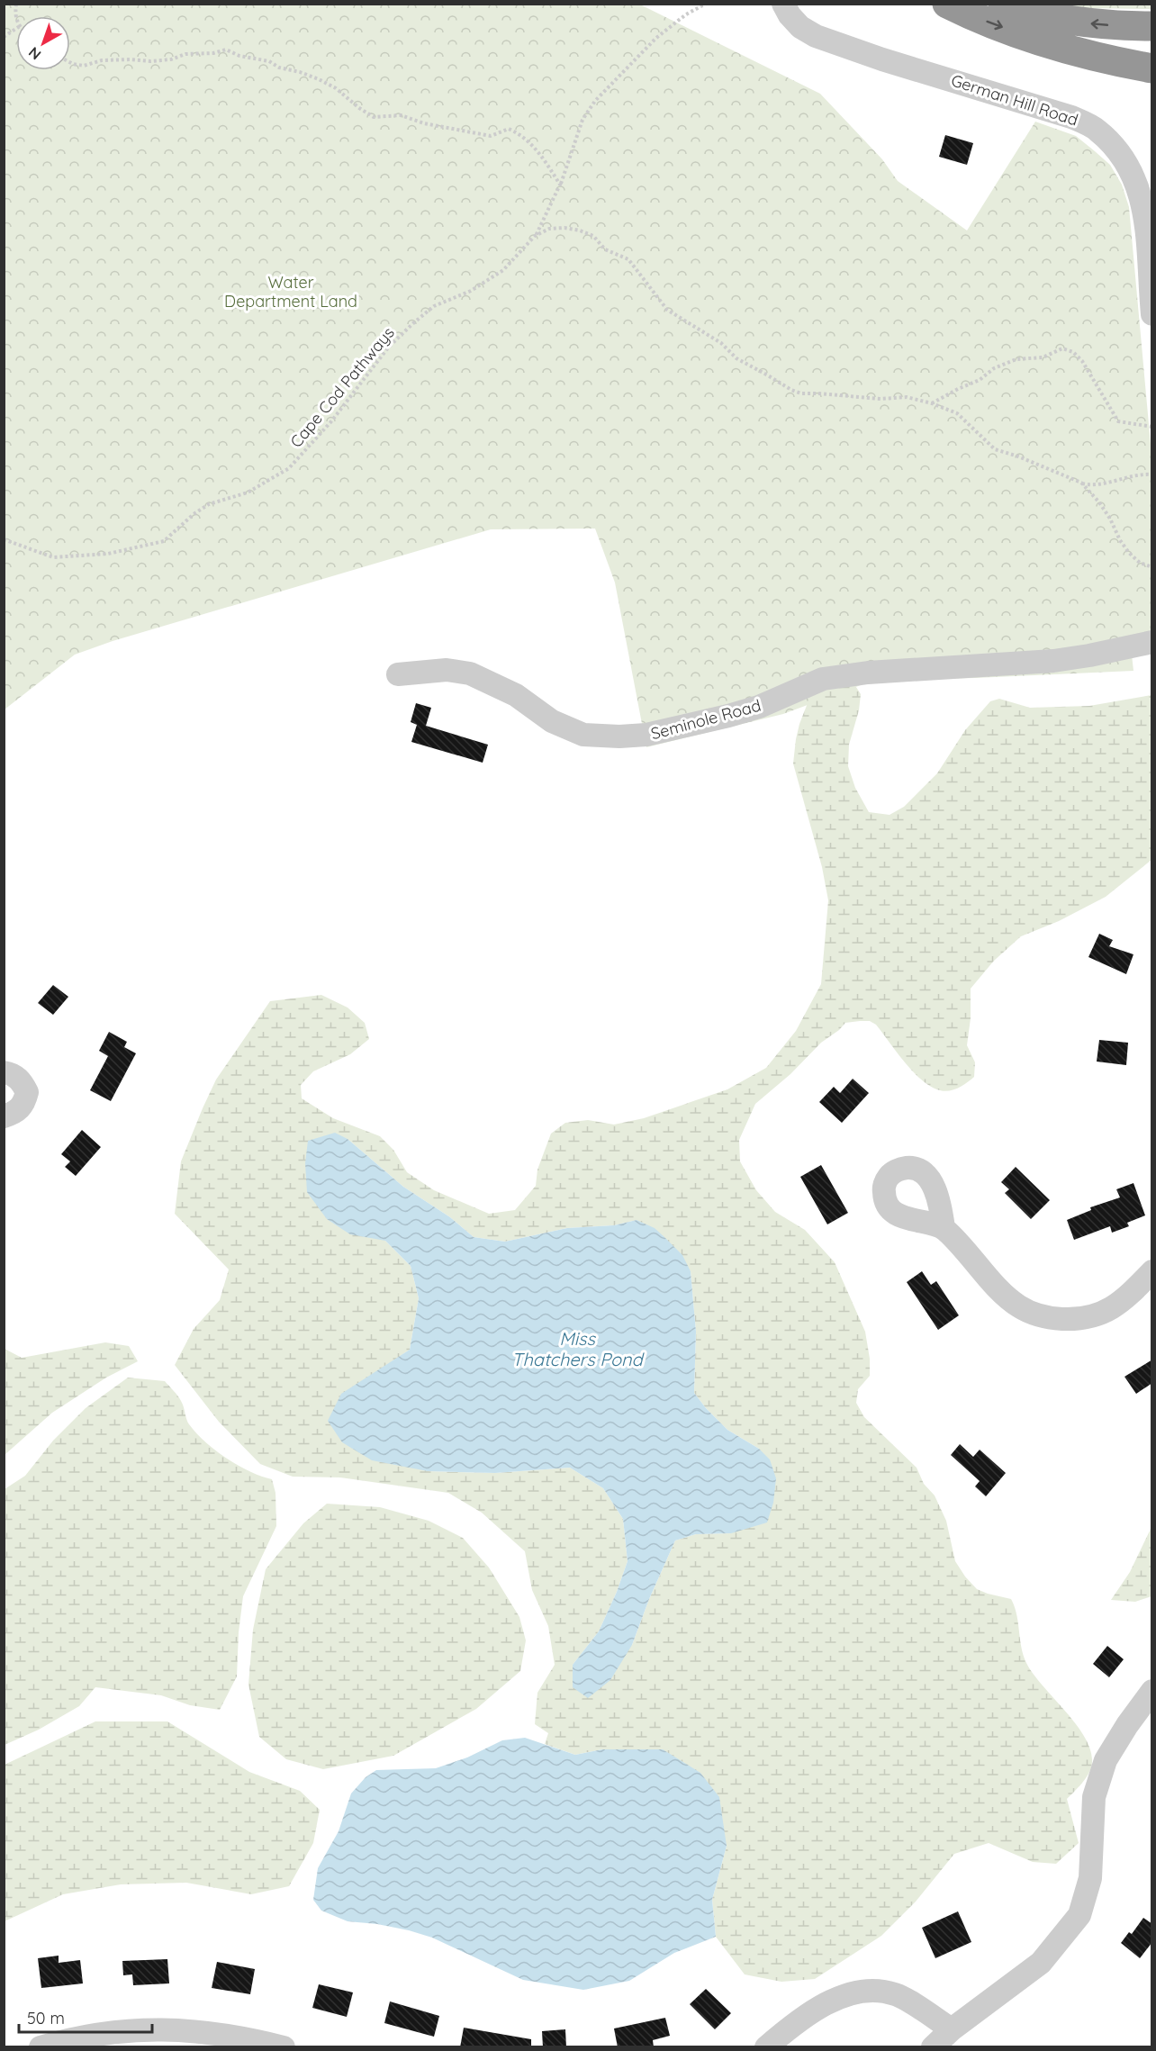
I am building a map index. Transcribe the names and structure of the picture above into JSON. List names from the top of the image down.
{
  "streets": {
    "street": ["German Hill Road", "Seminole Road"],
    "path": ["Cape Cod Pathways"]
  },
  "water": ["Miss Thatchers Pond"],
  "parks": ["Water Department Land"],
  "scale_bar": "50 m",
  "north": "bottom left"
}
